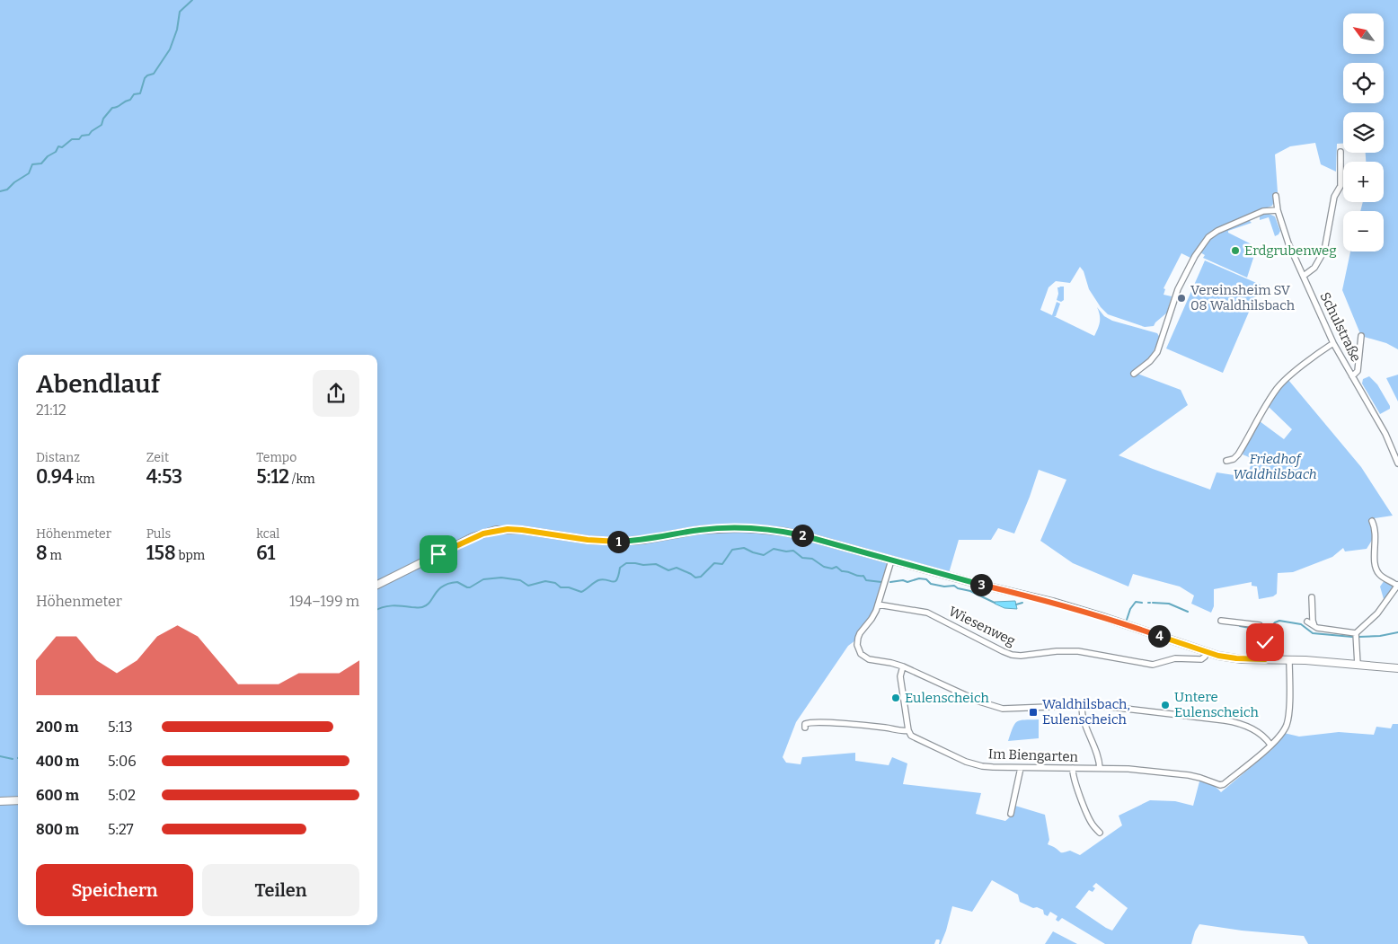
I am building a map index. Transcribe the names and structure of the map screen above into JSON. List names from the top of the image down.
{
  "streets": {
    "street": ["Schulstraße", "Wiesenweg", "Im Biengarten"]
  },
  "parks": ["Friedhof Waldhilsbach"],
  "places": {
    "other": [
      "Erdgrubenweg",
      "Vereinsheim SV 08 Waldhilsbach",
      "Eulenscheich",
      "Untere Eulenscheich"
    ],
    "transit": ["Waldhilsbach, Eulenscheich"]
  },
  "north": "top left",
  "page": {
    "map_buttons": ["+", "−"],
    "heading": ["Abendlauf", "21:12"],
    "stats": [
      ["Distanz", "0.94 km"],
      ["Zeit", "4:53"],
      ["Tempo", "5:12 /km"],
      ["Höhenmeter", "8 m"],
      ["Puls", "158 bpm"],
      ["kcal", "61"]
    ],
    "pins": [
      "2",
      "1",
      "3",
      "4"
    ],
    "chart": ["Höhenmeter", "194–199 m"],
    "list": [
      {
        "name": "200 m",
        "note": "5:13"
      },
      {
        "name": "400 m",
        "note": "5:06"
      },
      {
        "name": "600 m",
        "note": "5:02"
      },
      {
        "name": "800 m",
        "note": "5:27"
      }
    ],
    "buttons": ["Speichern", "Teilen"]
  }
}
